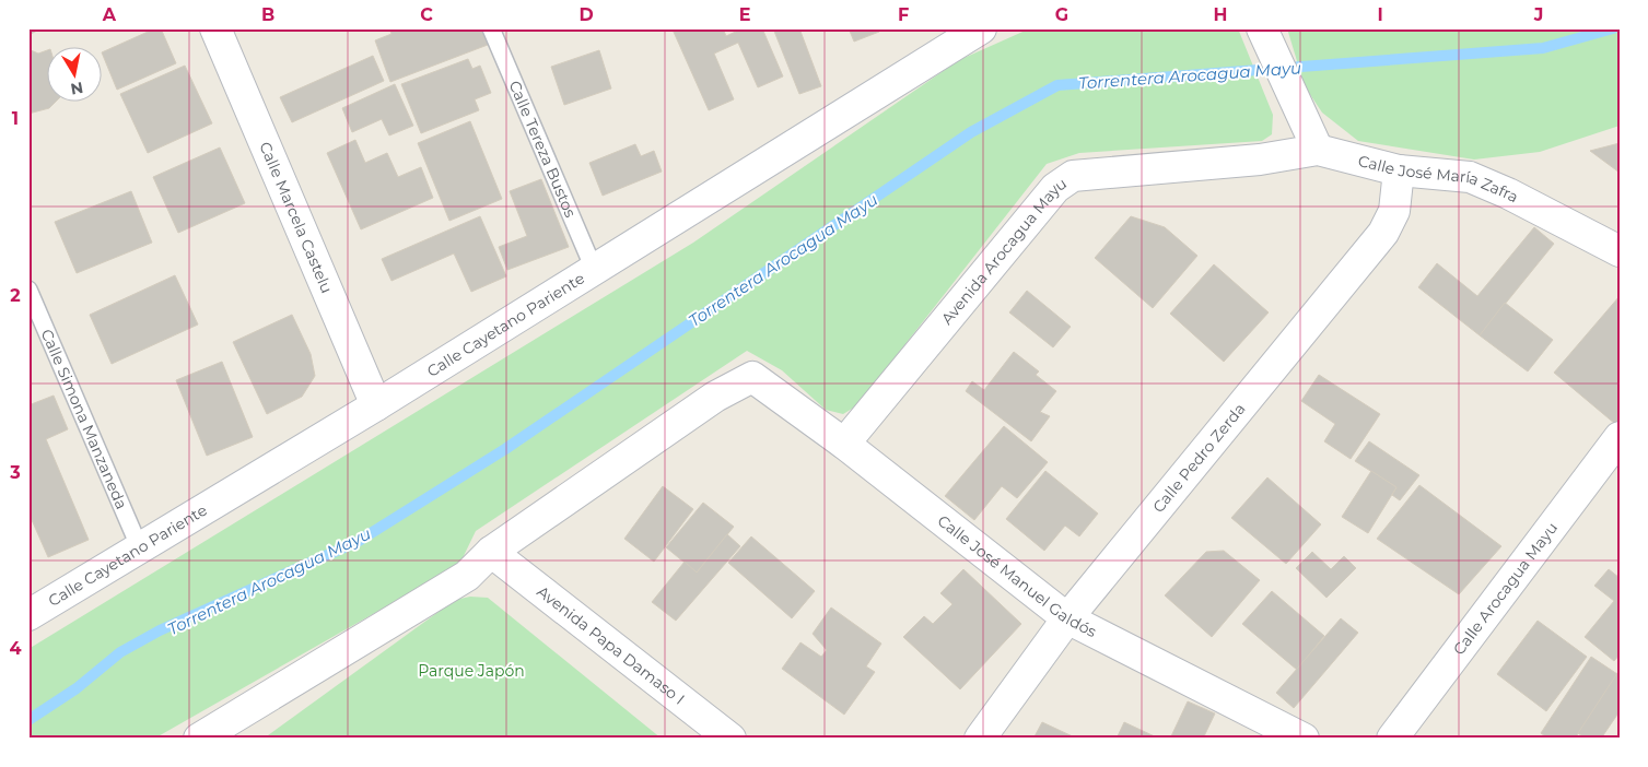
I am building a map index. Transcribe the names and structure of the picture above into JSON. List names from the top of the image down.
{
  "streets": {
    "street": [
      "Calle José María Zafra",
      "Calle Marcela Castelu",
      "Avenida Arocagua Mayu",
      "Calle Cayetano Pariente",
      "Calle Pedro Zerda",
      "Calle José Manuel Galdós",
      "Calle Arocagua Mayu",
      "Avenida Papa Damaso I"
    ],
    "lane": ["Calle Tereza Bustos", "Calle Simona Manzaneda"]
  },
  "crossings": [
    ["Calle Tereza Bustos", "Calle Cayetano Pariente"],
    ["Calle José María Zafra", "Avenida Arocagua Mayu"],
    ["Calle José María Zafra", "Calle Pedro Zerda"],
    ["Calle Marcela Castelu", "Calle Cayetano Pariente"],
    ["Avenida Arocagua Mayu", "Calle José Manuel Galdós"],
    ["Calle Cayetano Pariente", "Calle Simona Manzaneda"],
    ["Calle Pedro Zerda", "Calle José Manuel Galdós"],
    ["Calle José Manuel Galdós", "Avenida Papa Damaso I"]
  ],
  "water": ["Torrentera Arocagua Mayu"],
  "parks": ["Parque Japón"],
  "north": "bottom",
  "grid": {
    "columns": [
      "A",
      "B",
      "C",
      "D",
      "E",
      "F",
      "G",
      "H",
      "I",
      "J"
    ],
    "rows": [
      "1",
      "2",
      "3",
      "4"
    ]
  }
}
